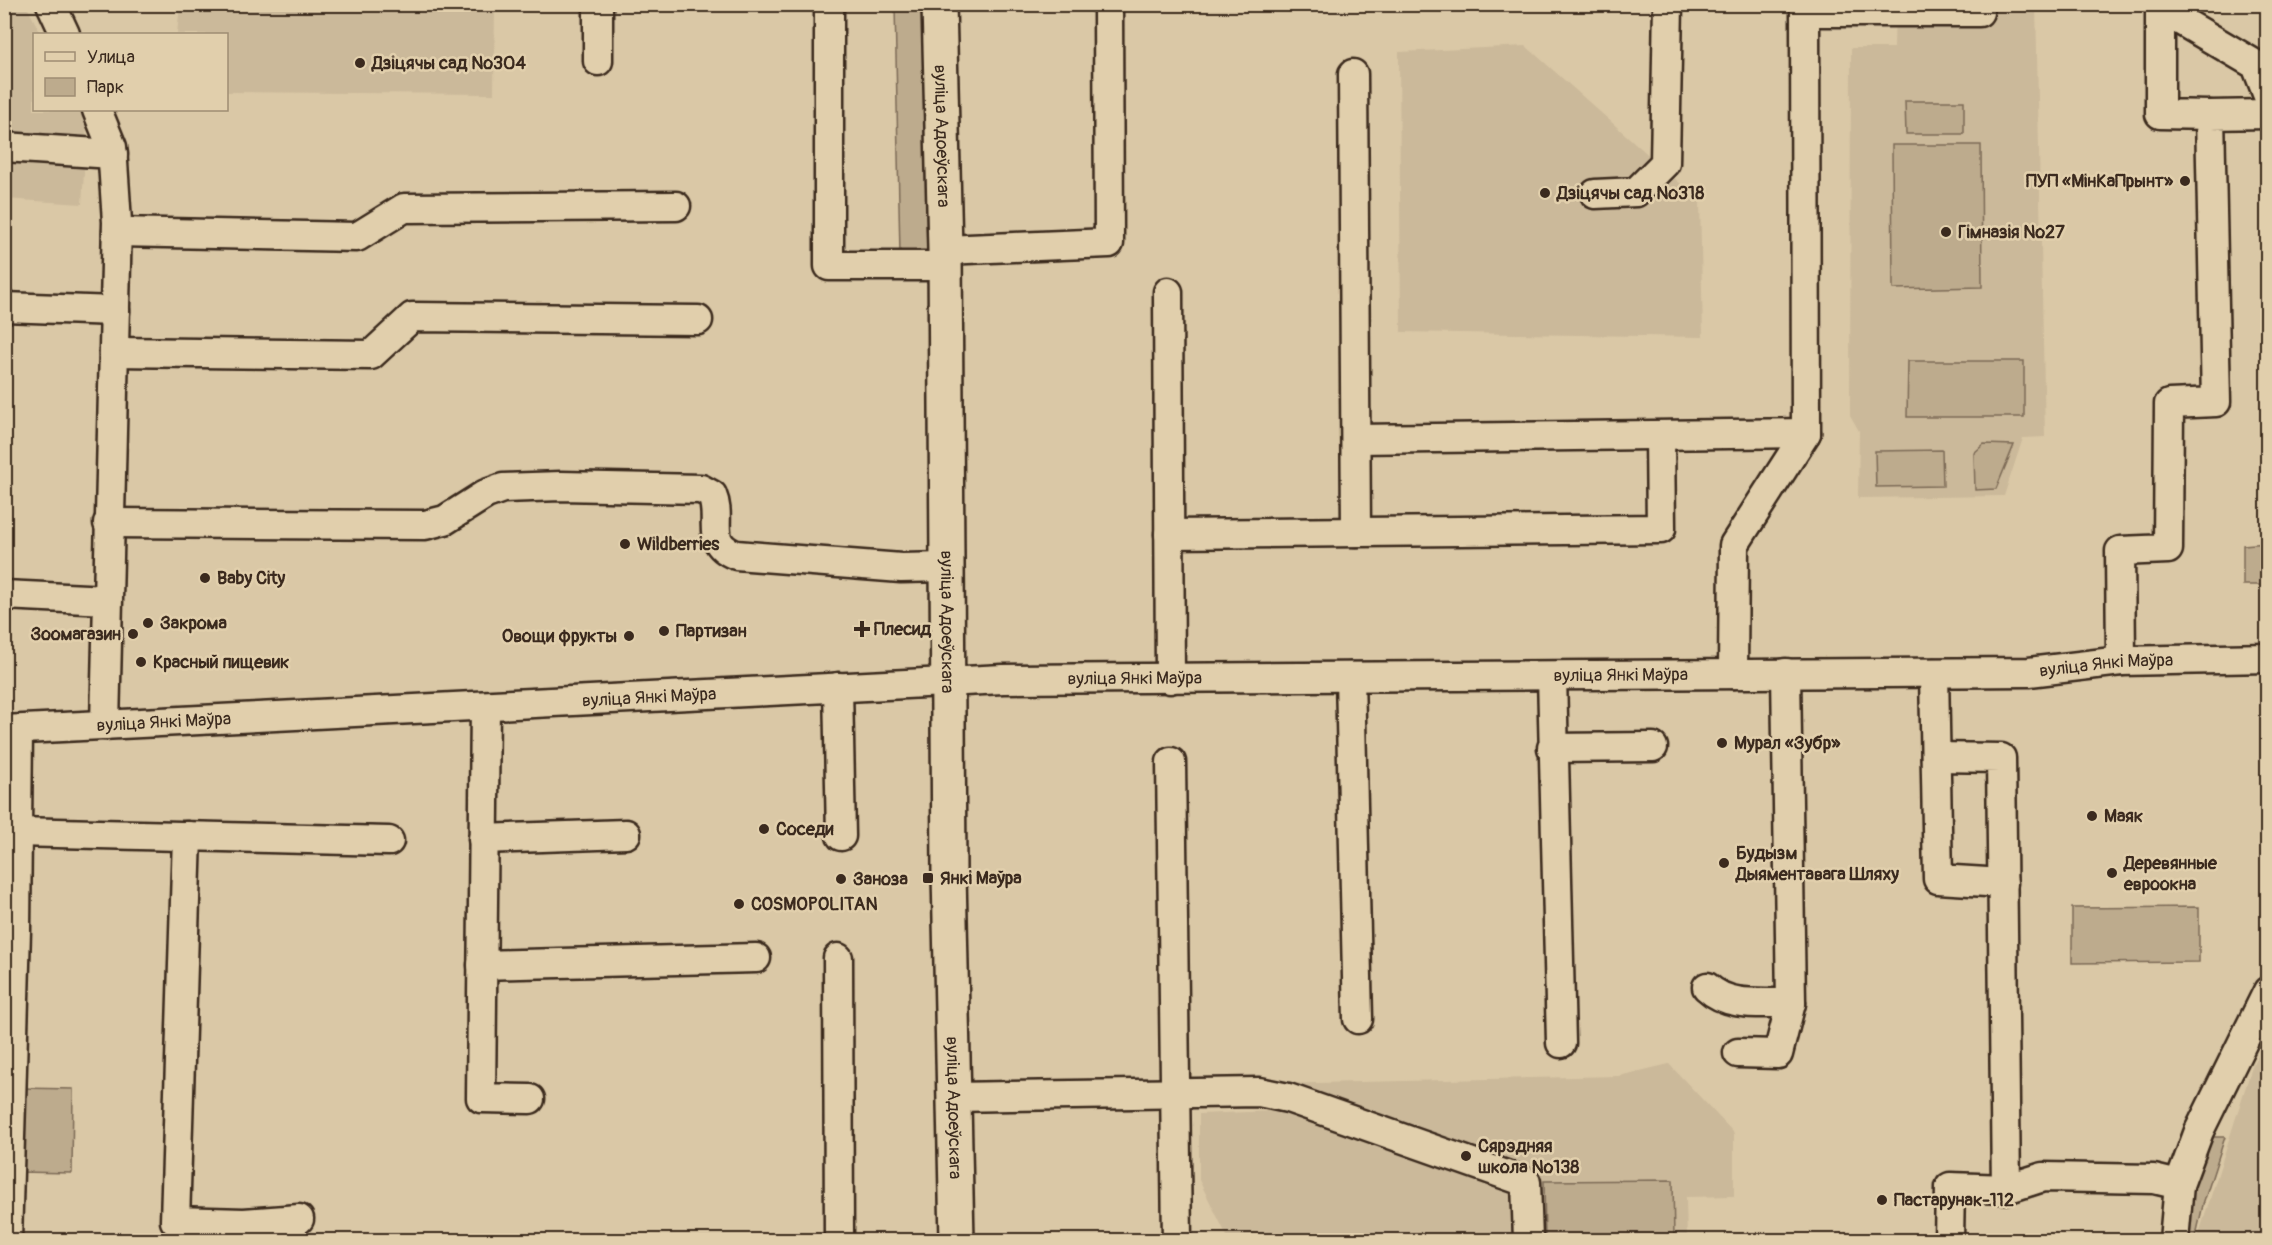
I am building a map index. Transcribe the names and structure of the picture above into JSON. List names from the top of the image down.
{
  "streets": {
    "main road": ["вуліца Адоеўскага"],
    "street": ["вуліца Янкі Маўра"]
  },
  "crossings": [
    ["вуліца Адоеўскага", "вуліца Янкі Маўра"]
  ],
  "places": {
    "other": [
      "Дзіцячы сад №304",
      "ПУП «МінКаПрынт»",
      "Дзіцячы сад №318",
      "Гімназія №27",
      "Wildberries",
      "Baby City",
      "Закрома",
      "Партизан",
      "Зоомагазин",
      "Овощи фрукты",
      "Красный пищевик",
      "Мурал «Зубр»",
      "Маяк",
      "Соседи",
      "Будызм Дыяментавага Шляху",
      "Деревянные евроокна",
      "Заноза",
      "COSMOPOLITAN",
      "Сярэдняя школа №138",
      "Пастарунак-112"
    ],
    "health": ["Плесид"],
    "transit": ["Янкі Маўра"]
  },
  "legend": ["Улица", "Парк"]
}
